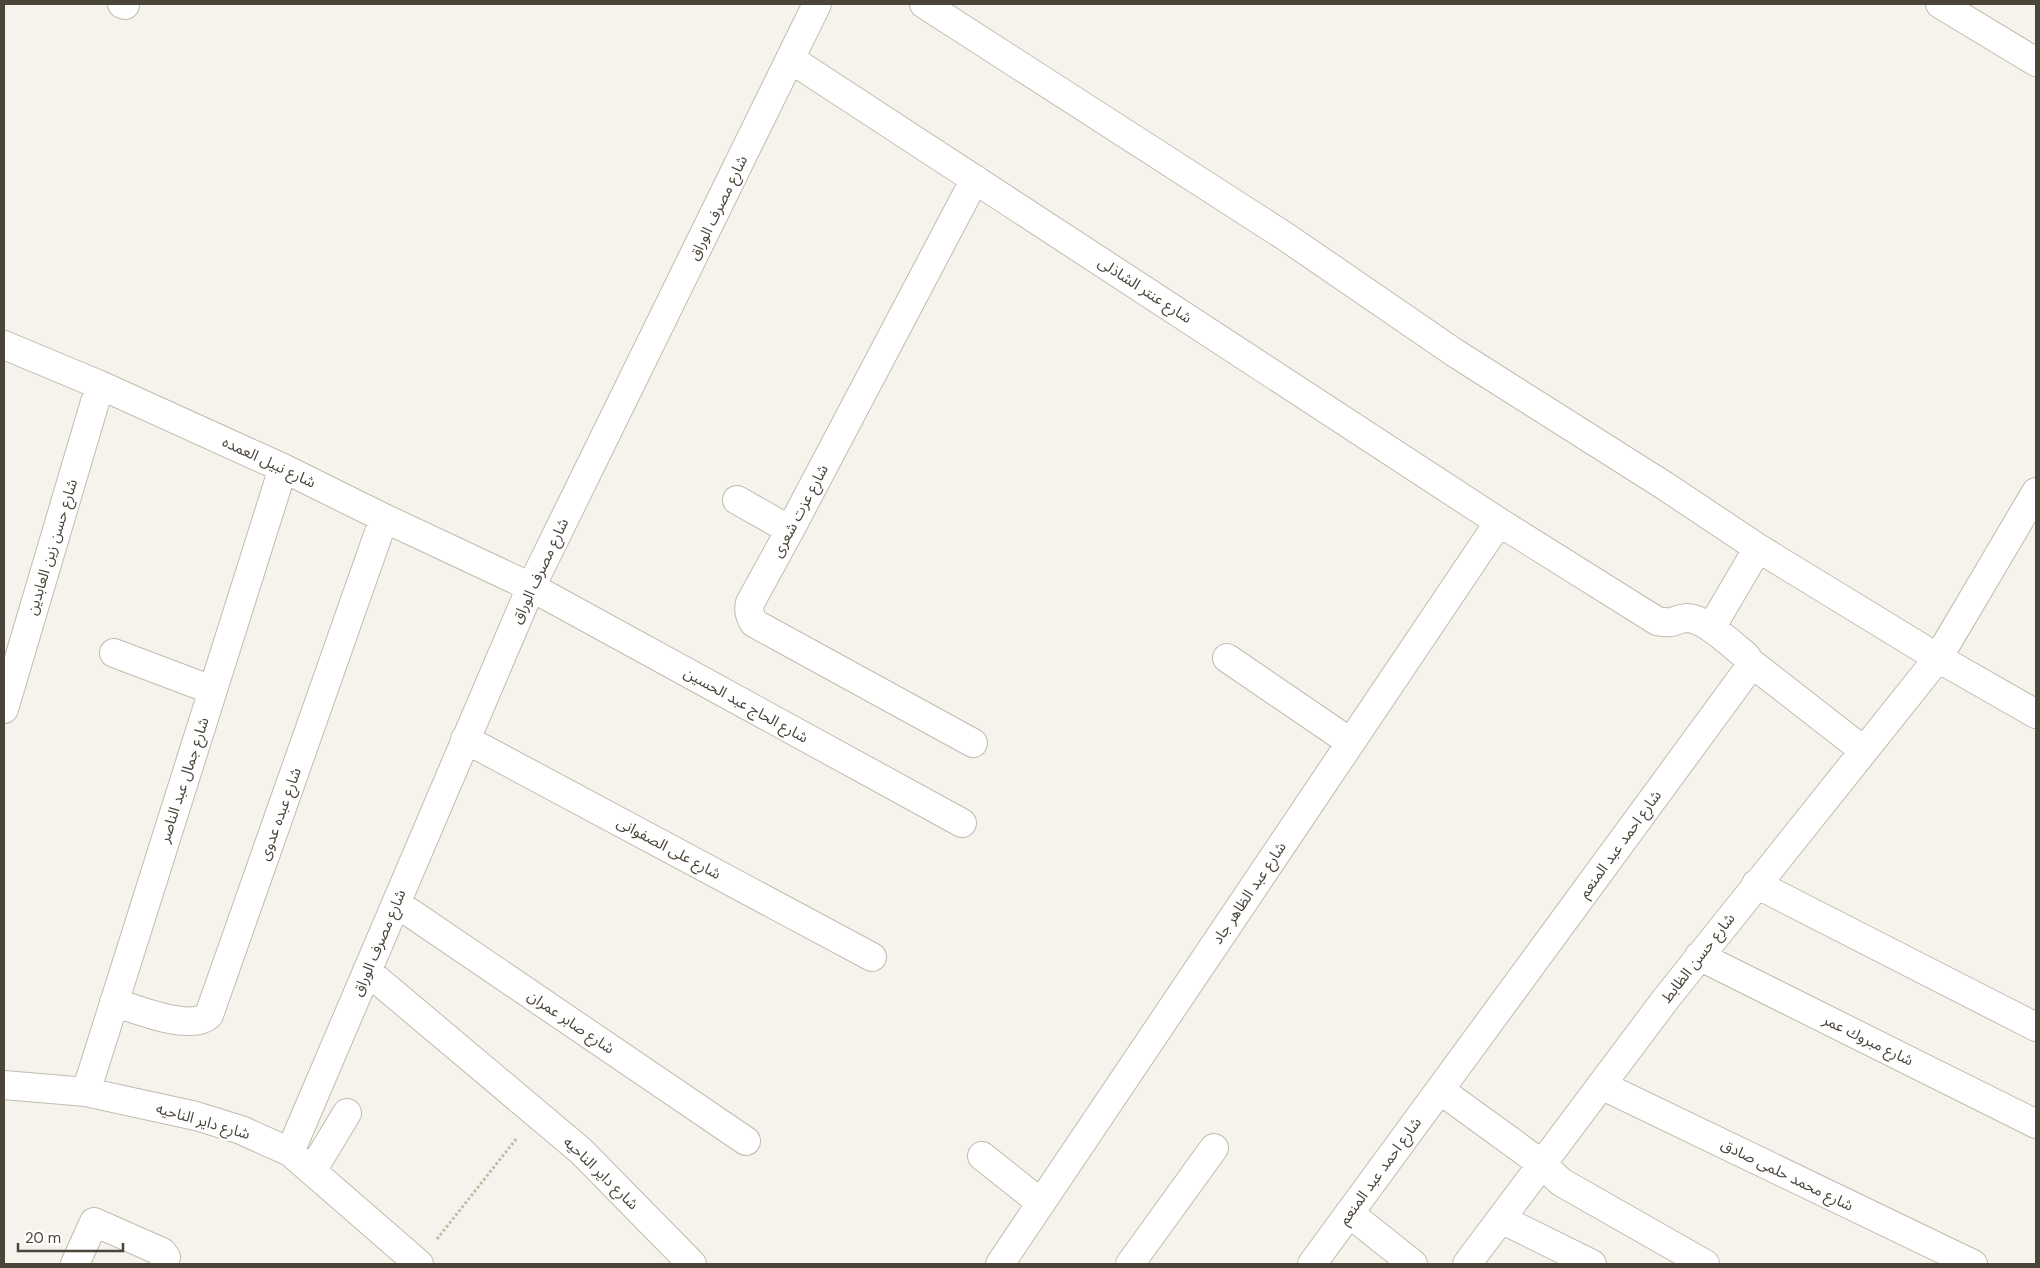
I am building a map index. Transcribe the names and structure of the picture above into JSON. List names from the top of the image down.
{
  "streets": {
    "street": [
      "شارع مصرف الوراق",
      "شارع عنتر الشاذلى",
      "شارع نبيل العمده",
      "شارع عزت شعرى",
      "شارع حسن زين العابدين",
      "شارع الحاج عبد الحسين",
      "شارع جمال عبد الناصر",
      "شارع عبده عدوى",
      "شارع احمد عبد المنعم",
      "شارع على الصفوانى",
      "شارع عبد الظاهر جاد",
      "شارع حسن الظابط",
      "شارع صابر عمران",
      "شارع مبروك عمر",
      "شارع داير الناحيه",
      "شارع محمد حلمى صادق"
    ]
  },
  "crossings": [
    ["شارع مصرف الوراق", "شارع عنتر الشاذلى"],
    ["شارع مصرف الوراق", "شارع نبيل العمده"],
    ["شارع مصرف الوراق", "شارع الحاج عبد الحسين"],
    ["شارع مصرف الوراق", "شارع على الصفوانى"],
    ["شارع مصرف الوراق", "شارع صابر عمران"],
    ["شارع مصرف الوراق", "شارع داير الناحيه"],
    ["شارع عنتر الشاذلى", "شارع عزت شعرى"],
    ["شارع عنتر الشاذلى", "شارع عبد الظاهر جاد"],
    ["شارع نبيل العمده", "شارع حسن زين العابدين"],
    ["شارع نبيل العمده", "شارع الحاج عبد الحسين"],
    ["شارع نبيل العمده", "شارع جمال عبد الناصر"],
    ["شارع نبيل العمده", "شارع عبده عدوى"],
    ["شارع جمال عبد الناصر", "شارع عبده عدوى"],
    ["شارع جمال عبد الناصر", "شارع داير الناحيه"],
    ["شارع حسن الظابط", "شارع مبروك عمر"],
    ["شارع حسن الظابط", "شارع محمد حلمى صادق"]
  ],
  "scale_bar": "20 m"
}
